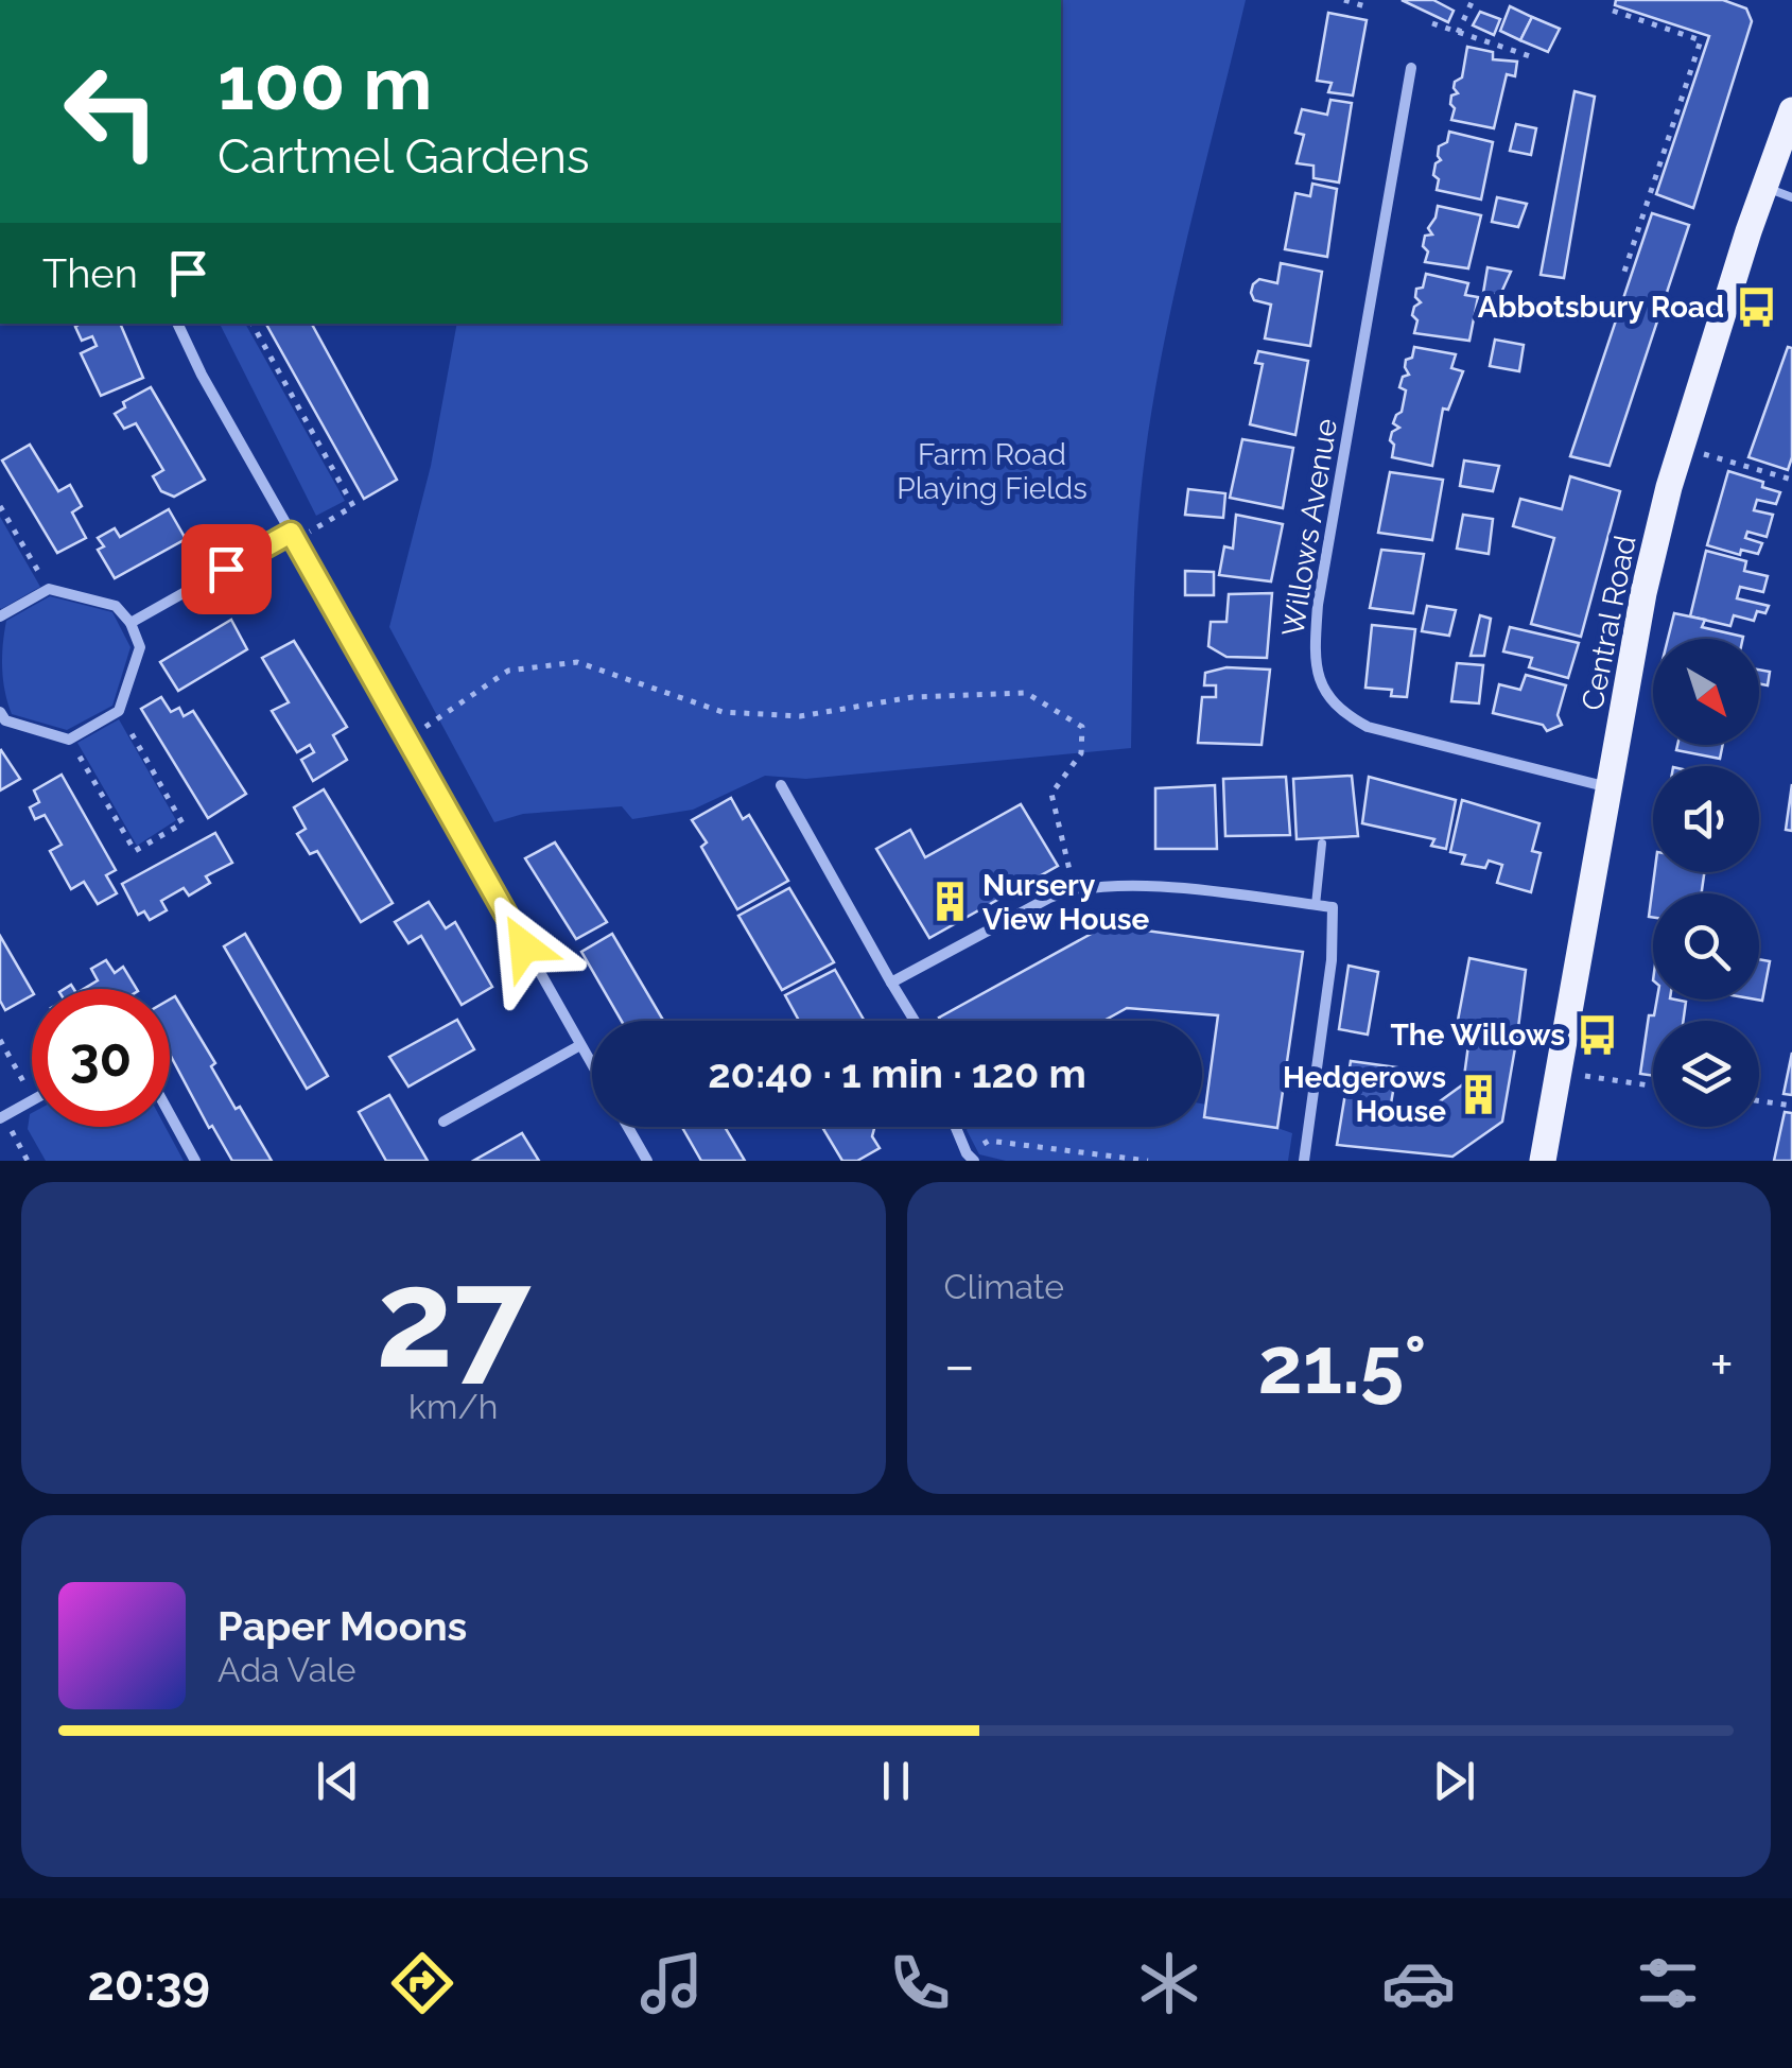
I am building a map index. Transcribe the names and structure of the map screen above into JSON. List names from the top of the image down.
{
  "streets": {
    "main road": ["Central Road"],
    "street": ["Willows Avenue"]
  },
  "crossings": [
    ["Willows Avenue", "Central Road"]
  ],
  "parks": ["Farm Road Playing Fields"],
  "places": {
    "bus stop": ["Abbotsbury Road", "The Willows"],
    "building": ["Nursery View House", "Hedgerows House"]
  },
  "north": "bottom right",
  "page": {
    "turn": ["100 m", "Cartmel Gardens"],
    "then": "Then",
    "limit": "30",
    "trip": "20:40 · 1 min · 120 m",
    "tile": [
      ["27", "km/h"],
      "Climate"
    ],
    "heat": ["−", "21.5°", "+"],
    "song": ["Paper Moons", "Ada Vale"],
    "tabs": "20:39"
  }
}
